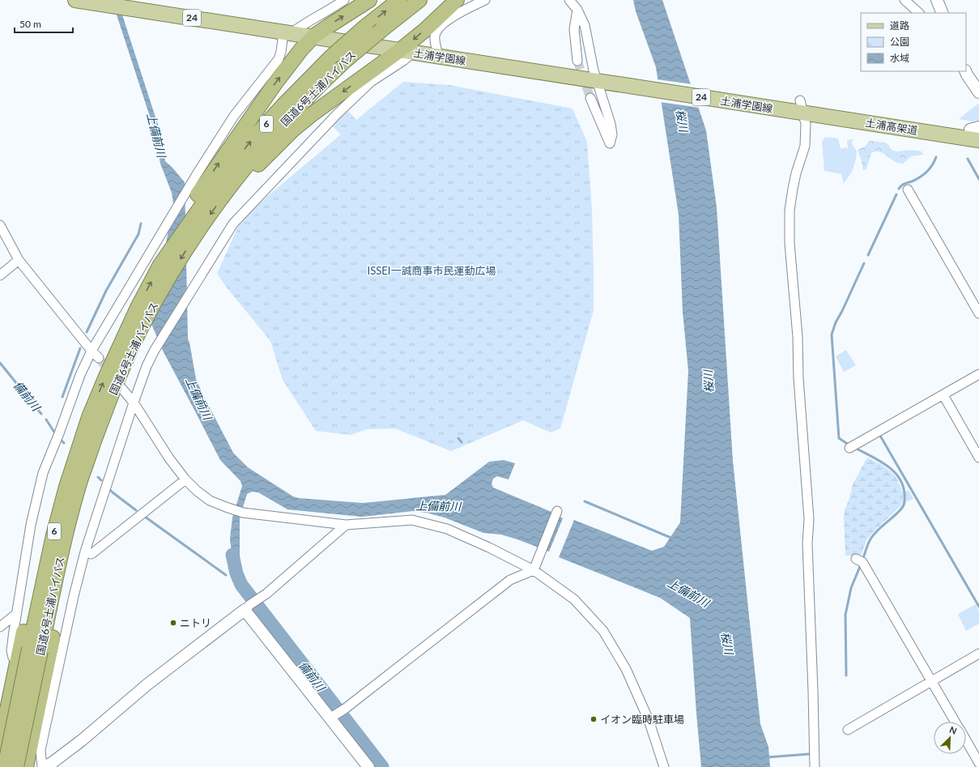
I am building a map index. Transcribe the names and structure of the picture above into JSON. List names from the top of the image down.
{
  "streets": {
    "highway": ["国道6号土浦バイパス", "6"],
    "main road": ["24", "土浦学園線", "土浦高架道"]
  },
  "crossings": [
    ["土浦学園線", "土浦高架道"]
  ],
  "water": ["桜川", "上備前川", "備前川"],
  "parks": ["ISSEI一誠商事市民運動広場"],
  "places": ["ニトリ", "イオン臨時駐車場"],
  "legend": ["道路", "公園", "水域"],
  "scale_bar": "50 m",
  "north": "top right"
}
